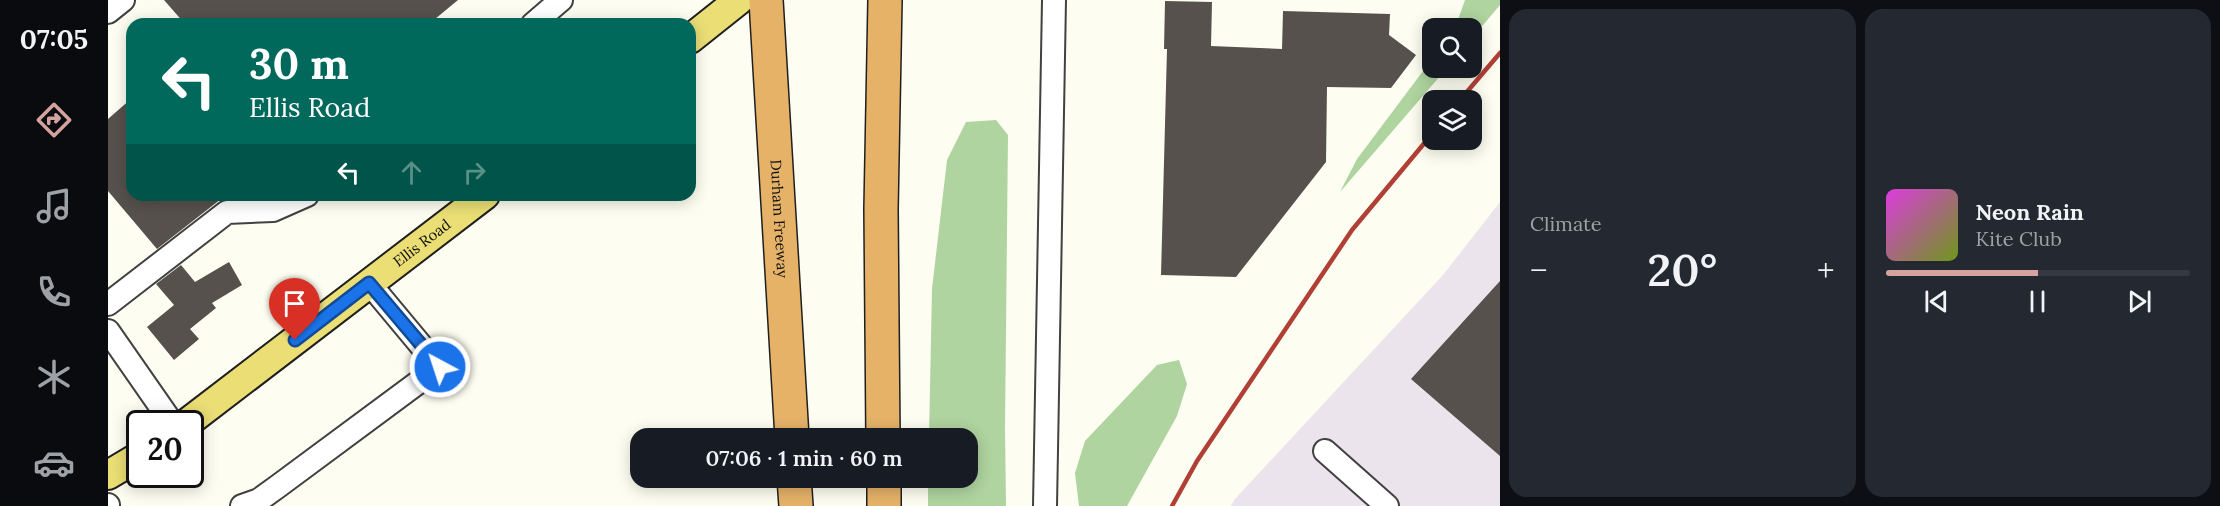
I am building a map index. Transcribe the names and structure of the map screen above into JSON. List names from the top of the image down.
{
  "streets": {
    "highway": ["Durham Freeway"],
    "main road": ["Ellis Road"]
  },
  "page": {
    "tabs": "07:05",
    "tile": "Climate",
    "turn": ["30 m", "Ellis Road"],
    "song": ["Neon Rain", "Kite Club"],
    "heat": ["−", "20°", "+"],
    "limit": "20",
    "trip": "07:06 · 1 min · 60 m"
  }
}
